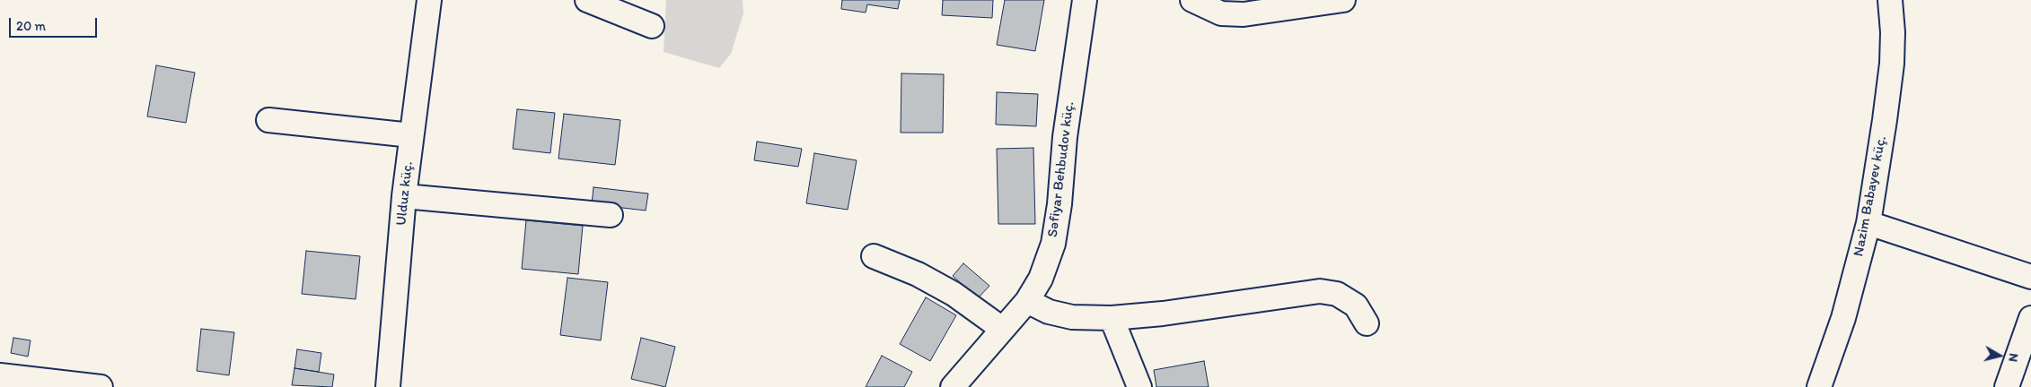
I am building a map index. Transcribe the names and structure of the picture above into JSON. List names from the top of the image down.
{
  "streets": {
    "street": ["Səfiyar Behbudov küç.", "Ulduz küç.", "Nazim Babayev küç."]
  },
  "scale_bar": "20 m",
  "north": "right"
}
